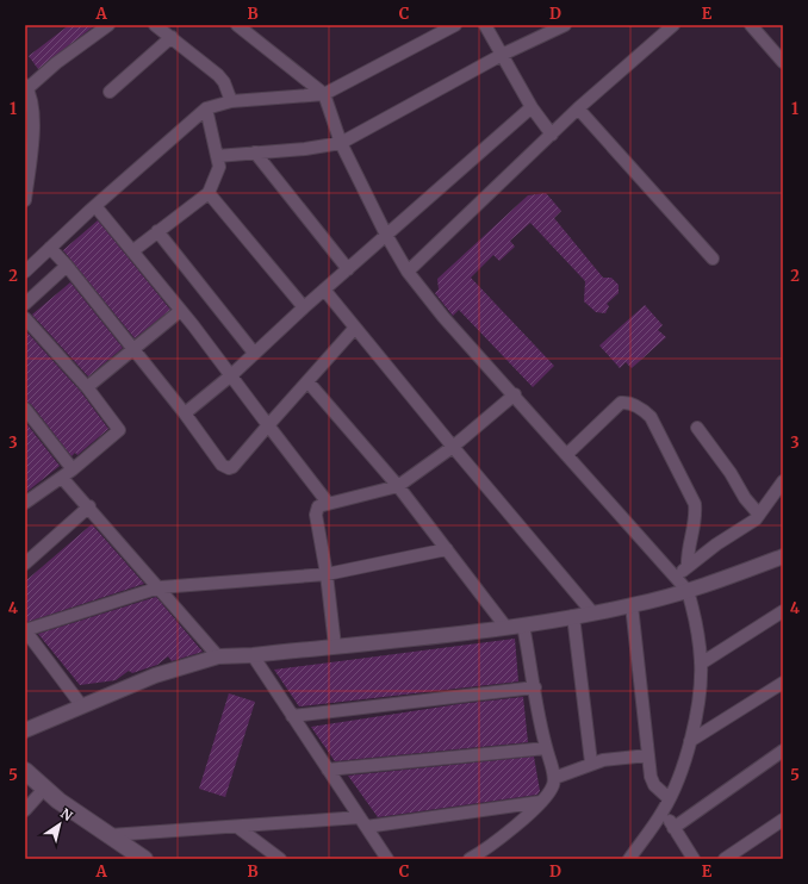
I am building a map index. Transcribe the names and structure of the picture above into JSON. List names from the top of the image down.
{
  "north": "top right",
  "grid": {
    "columns": [
      "A",
      "B",
      "C",
      "D",
      "E"
    ],
    "rows": [
      "1",
      "2",
      "3",
      "4",
      "5"
    ]
  }
}
